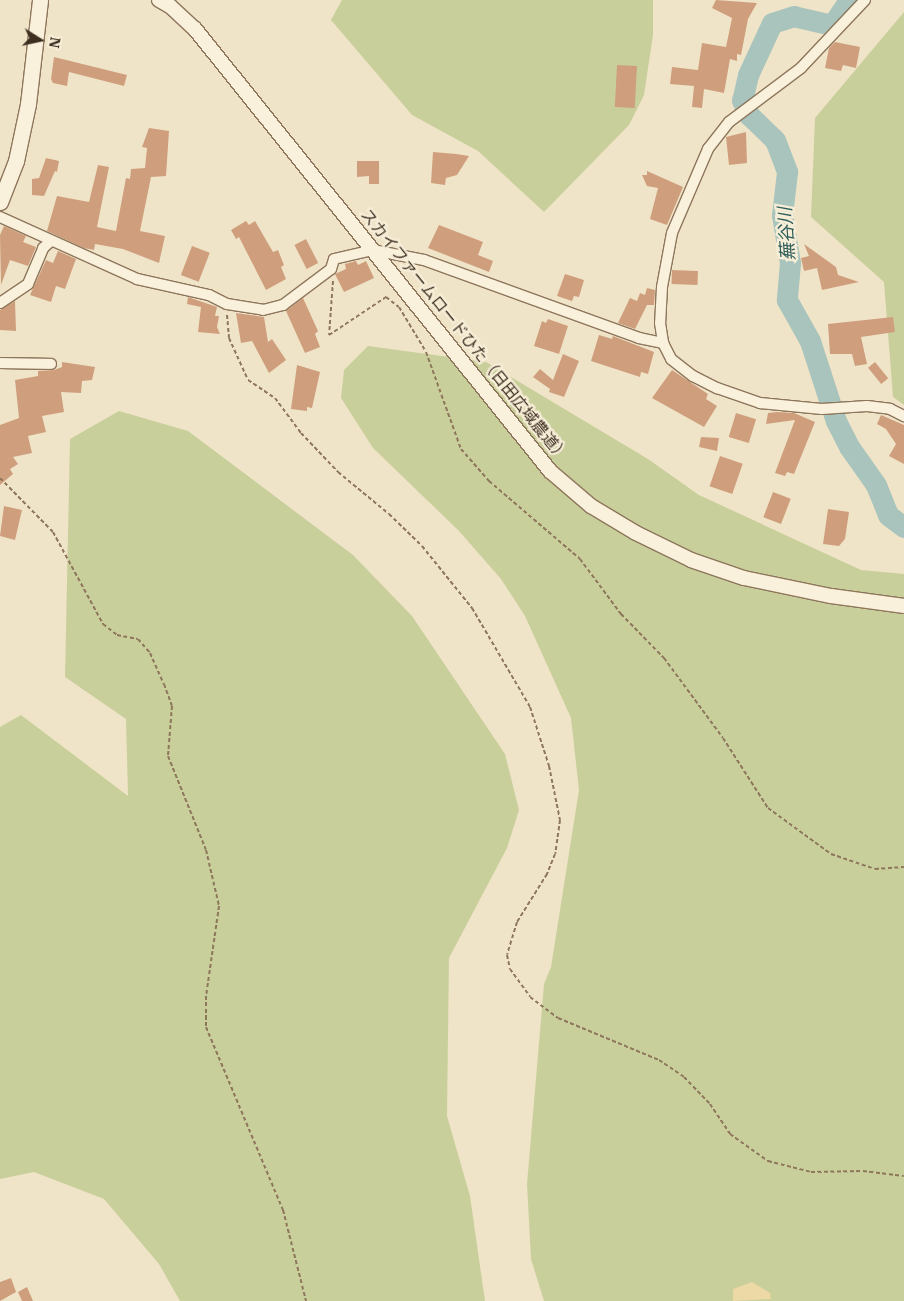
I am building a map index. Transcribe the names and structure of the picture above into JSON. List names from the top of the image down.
{
  "streets": {
    "street": ["スカイファームロードひた（日田広域農道）"]
  },
  "water": ["蕪谷川"],
  "north": "right"
}
